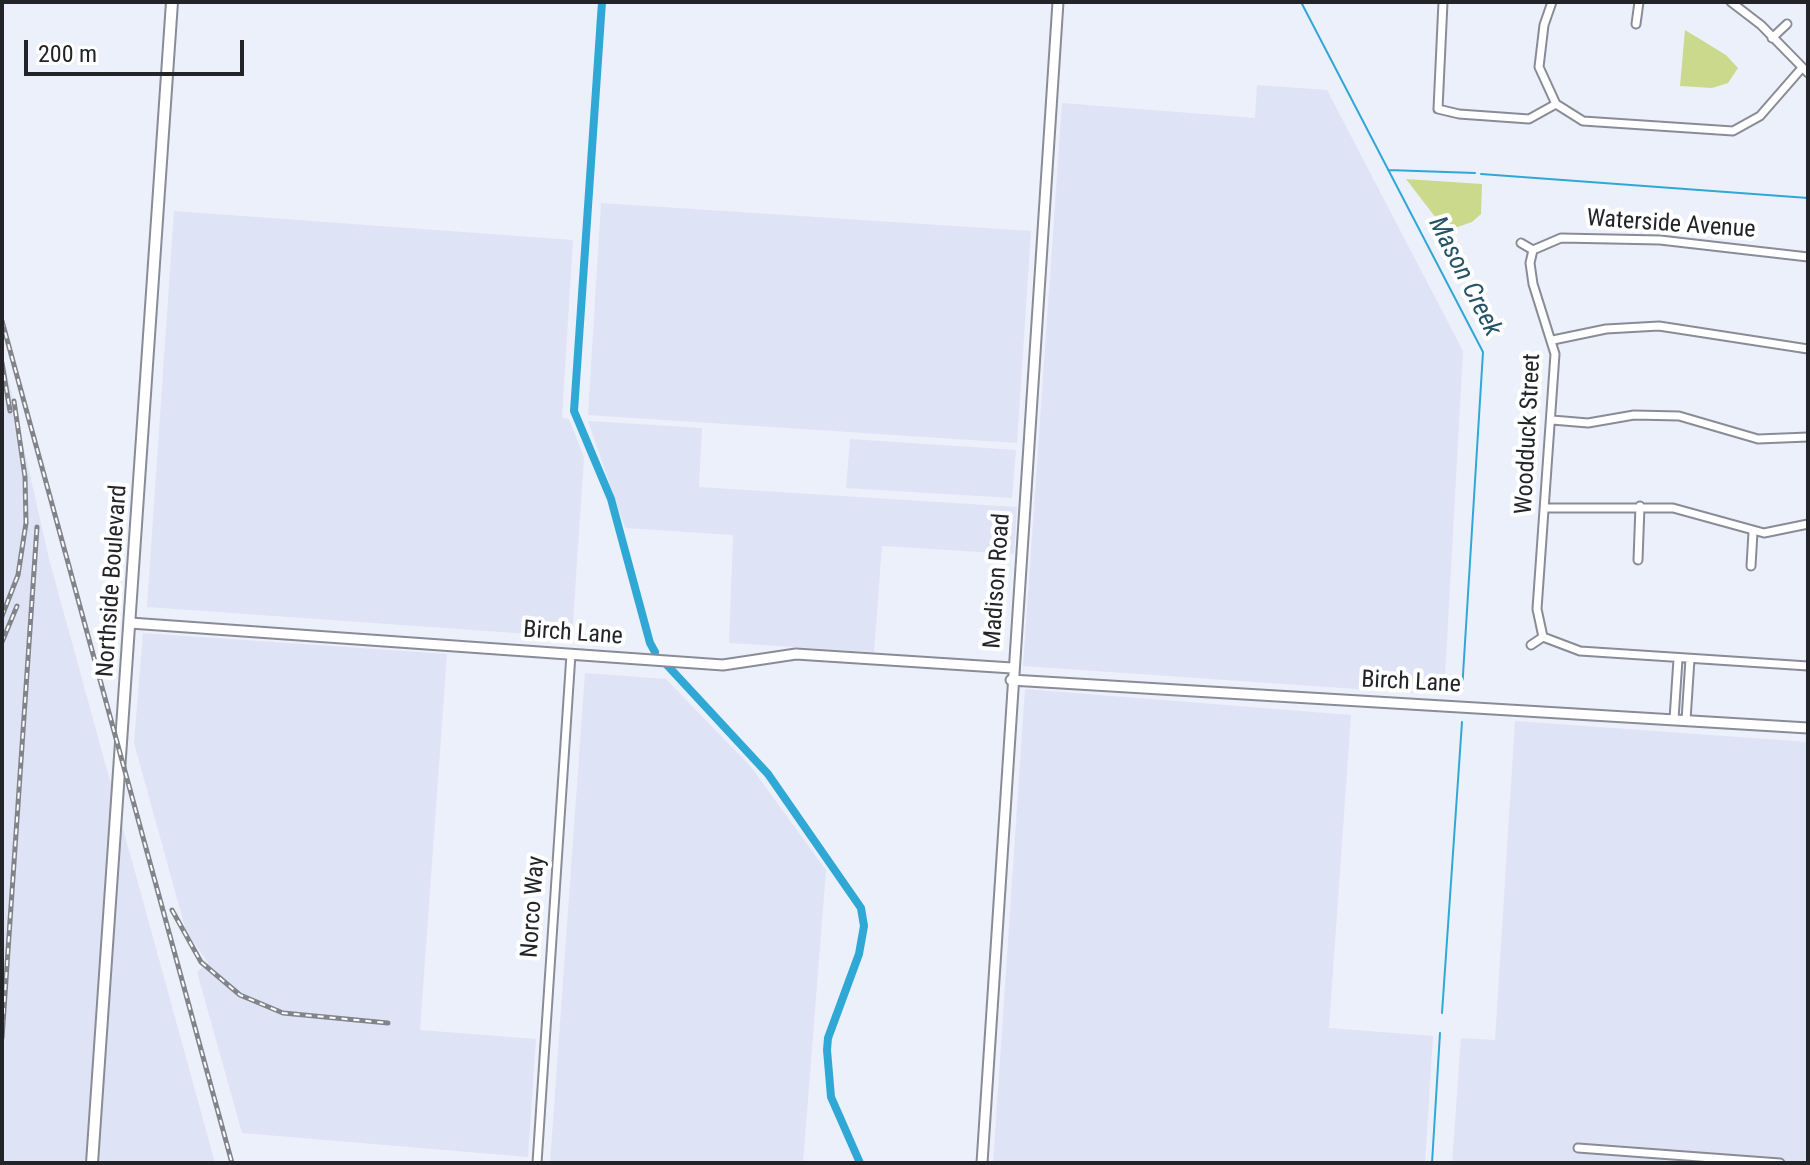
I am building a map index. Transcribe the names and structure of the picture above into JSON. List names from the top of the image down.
{
  "streets": {
    "main road": ["Northside Boulevard"],
    "street": [
      "Waterside Avenue",
      "Woodduck Street",
      "Madison Road",
      "Birch Lane",
      "Norco Way"
    ]
  },
  "crossings": [
    ["Waterside Avenue", "Woodduck Street"],
    ["Northside Boulevard", "Birch Lane"],
    ["Madison Road", "Birch Lane"],
    ["Birch Lane", "Norco Way"]
  ],
  "water": ["Mason Creek"],
  "scale_bar": "200 m"
}
